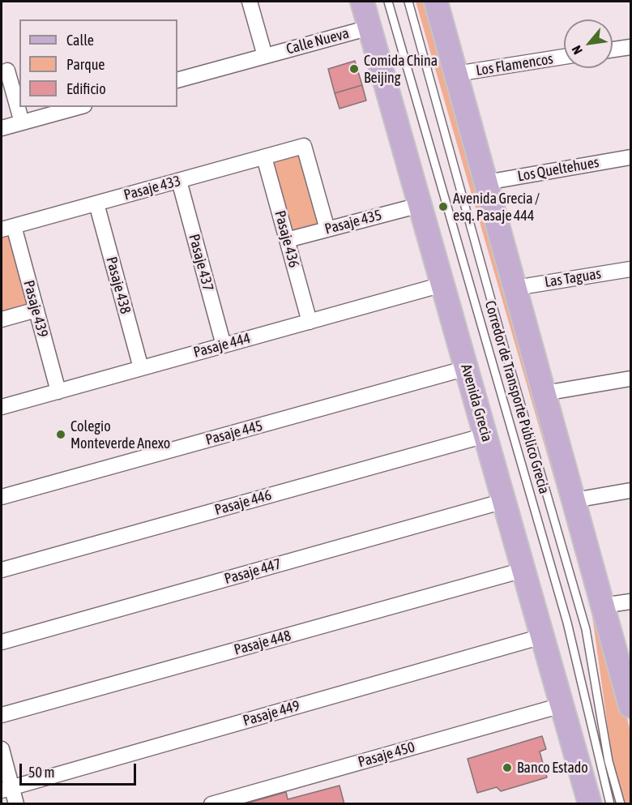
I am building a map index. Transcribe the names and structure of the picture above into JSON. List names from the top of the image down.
{
  "streets": {
    "main road": ["Avenida Grecia"],
    "street": [
      "Calle Nueva",
      "Los Flamencos",
      "Los Queltehues",
      "Pasaje 433",
      "Pasaje 435",
      "Pasaje 436",
      "Pasaje 437",
      "Las Taguas",
      "Pasaje 438",
      "Pasaje 439",
      "Pasaje 444",
      "Pasaje 445",
      "Pasaje 446",
      "Pasaje 447",
      "Pasaje 448",
      "Pasaje 449",
      "Pasaje 450"
    ],
    "lane": ["Corredor de Transporte Público Grecia"]
  },
  "crossings": [
    ["Calle Nueva", "Avenida Grecia"],
    ["Pasaje 433", "Pasaje 435"],
    ["Pasaje 433", "Pasaje 436"],
    ["Pasaje 433", "Pasaje 437"],
    ["Pasaje 433", "Pasaje 438"],
    ["Pasaje 433", "Pasaje 439"],
    ["Pasaje 435", "Pasaje 436"],
    ["Pasaje 435", "Avenida Grecia"],
    ["Pasaje 436", "Pasaje 444"],
    ["Pasaje 437", "Pasaje 444"],
    ["Pasaje 438", "Pasaje 444"],
    ["Pasaje 439", "Pasaje 444"],
    ["Pasaje 444", "Avenida Grecia"],
    ["Avenida Grecia", "Pasaje 445"],
    ["Avenida Grecia", "Pasaje 446"],
    ["Avenida Grecia", "Pasaje 447"],
    ["Avenida Grecia", "Pasaje 448"],
    ["Avenida Grecia", "Pasaje 449"],
    ["Avenida Grecia", "Pasaje 450"]
  ],
  "places": [
    "Comida China Beijing",
    "Avenida Grecia / esq. Pasaje 444",
    "Colegio Monteverde Anexo",
    "Banco Estado"
  ],
  "legend": ["Calle", "Parque", "Edificio"],
  "scale_bar": "50 m",
  "north": "bottom left"
}
